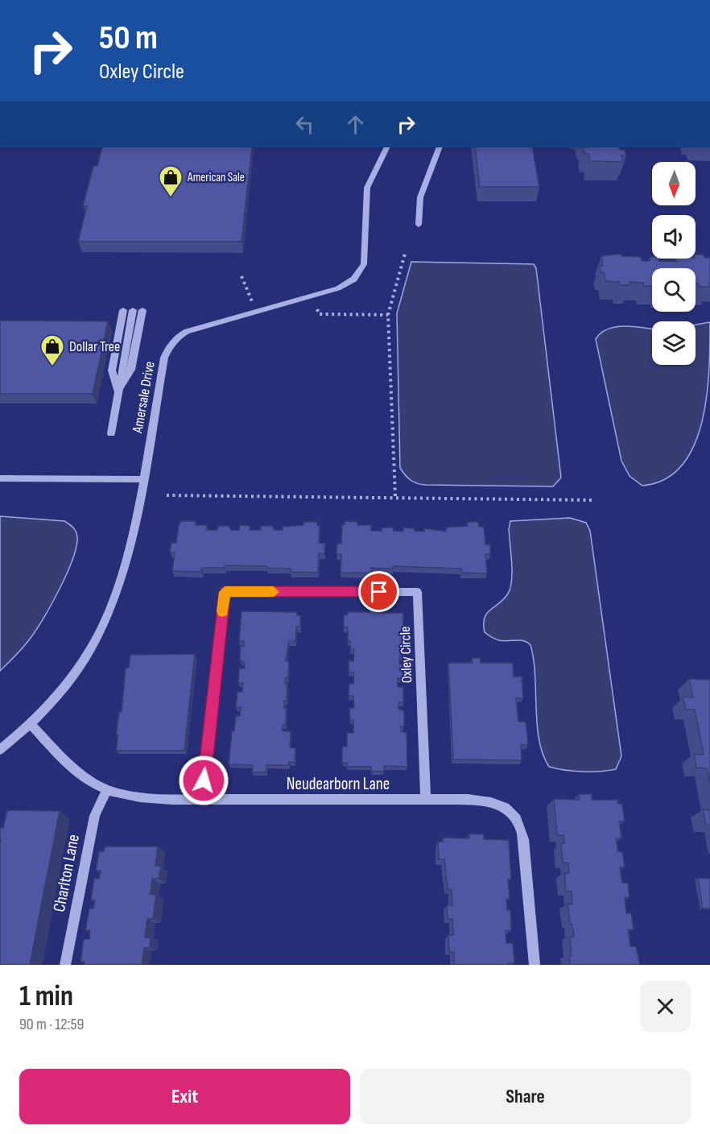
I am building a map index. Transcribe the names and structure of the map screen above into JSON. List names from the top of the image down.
{
  "streets": {
    "street": [
      "Amersale Drive",
      "Oxley Circle",
      "Neudearborn Lane",
      "Charlton Lane"
    ]
  },
  "crossings": [
    ["Amersale Drive", "Neudearborn Lane"],
    ["Oxley Circle", "Neudearborn Lane"],
    ["Neudearborn Lane", "Charlton Lane"]
  ],
  "places": {
    "shop": ["American Sale", "Dollar Tree"]
  },
  "north": "bottom",
  "page": {
    "turn": ["50 m", "Oxley Circle"],
    "heading": ["1 min", "90 m · 12:59"],
    "buttons": ["Exit", "Share"]
  }
}
